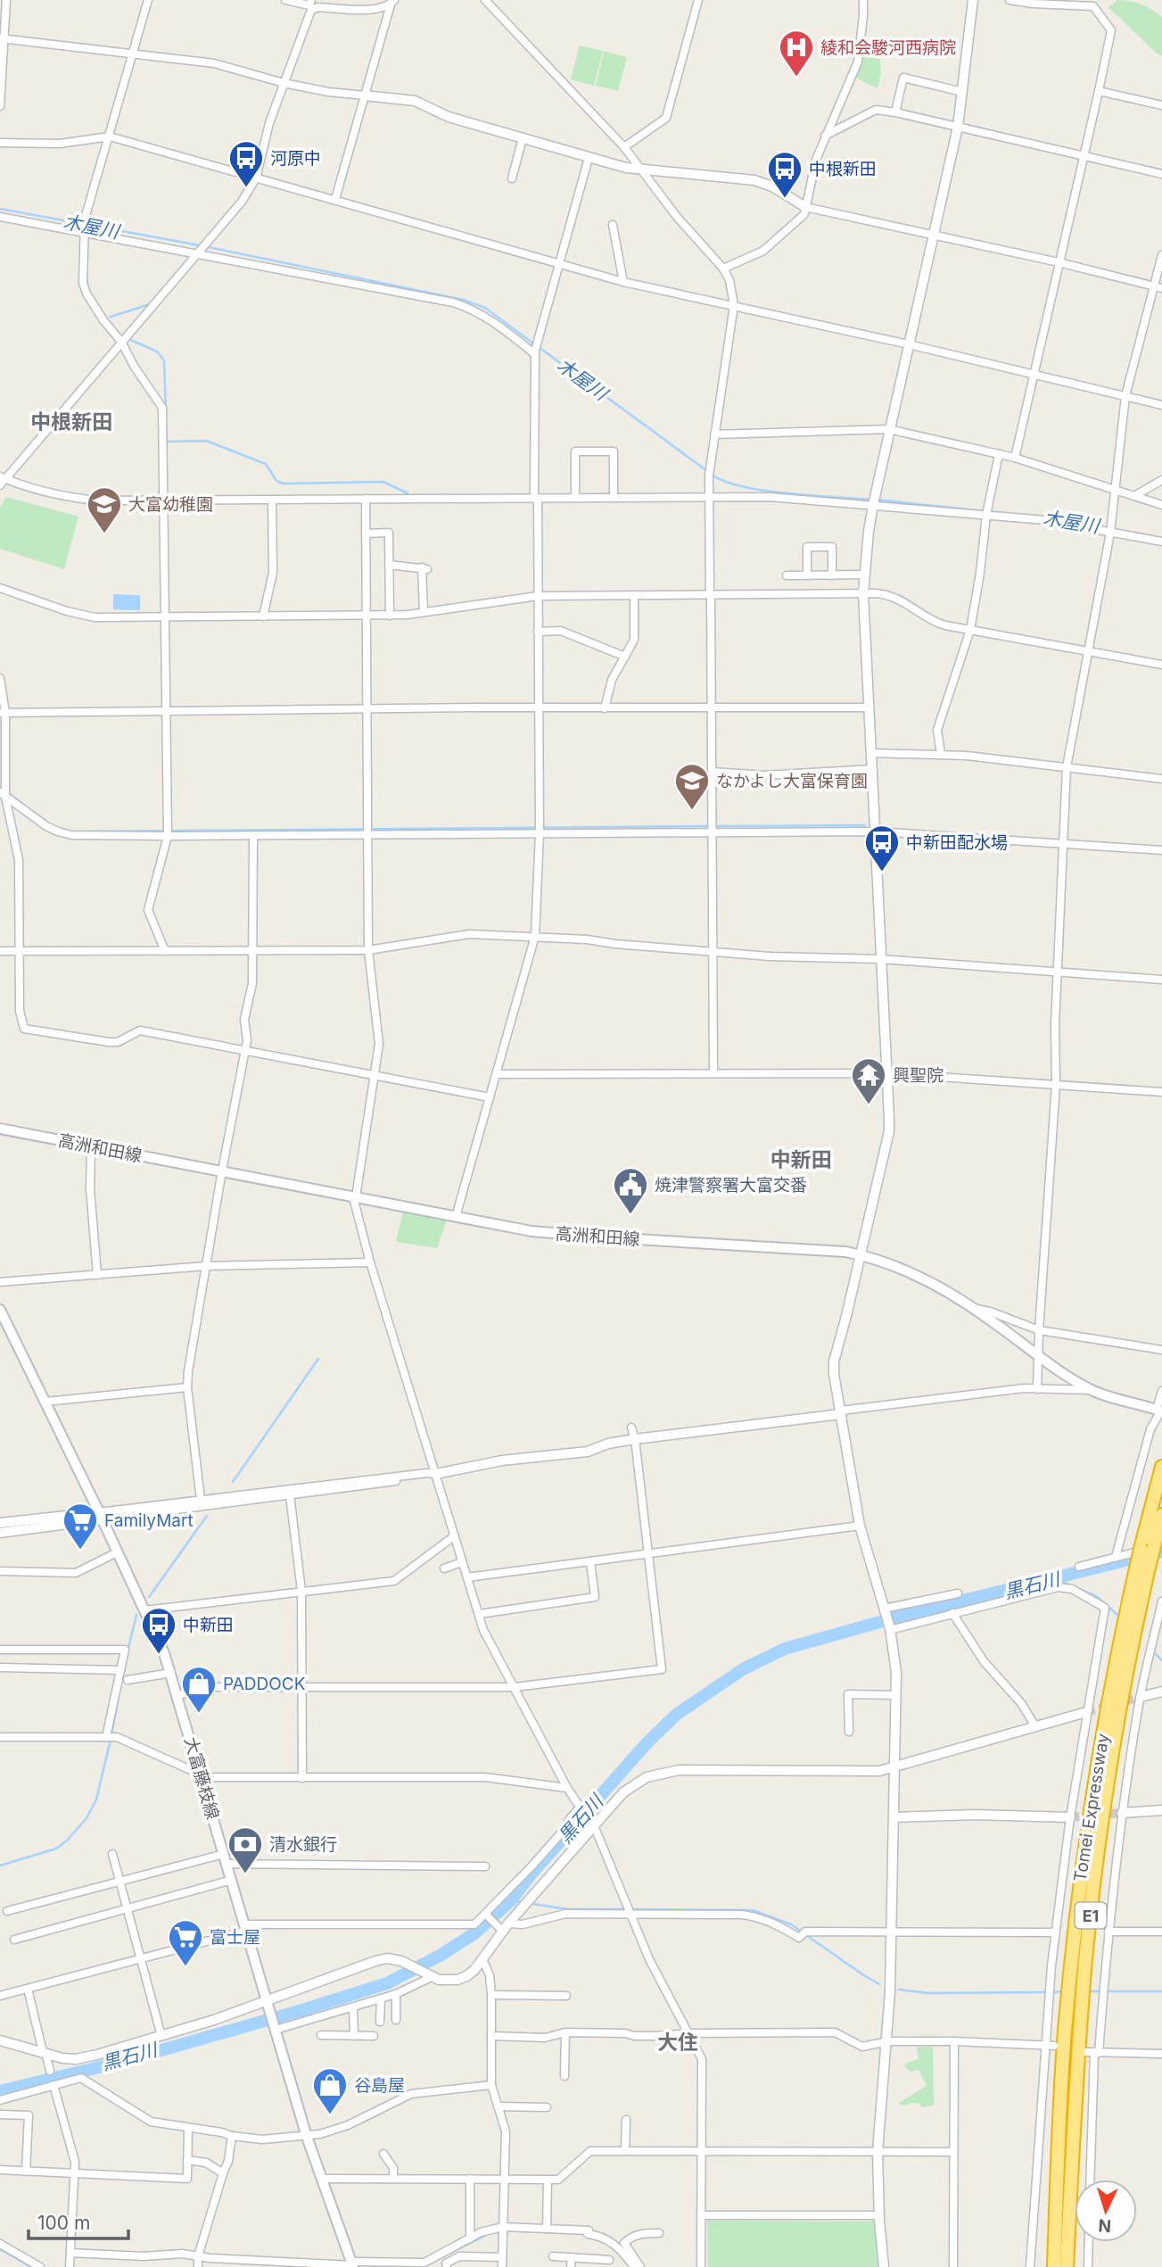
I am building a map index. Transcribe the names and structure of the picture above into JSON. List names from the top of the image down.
{
  "streets": {
    "highway": ["Tomei Expressway", "E1"],
    "main road": ["高洲和田線", "大富藤枝線"]
  },
  "districts": ["中根新田", "中新田", "大住"],
  "water": ["木屋川", "黒石川"],
  "places": {
    "hospital": ["綾和会駿河西病院"],
    "bus stop": [
      "河原中",
      "中根新田",
      "中新田配水場",
      "中新田"
    ],
    "school or university": ["大富幼稚園", "なかよし大富保育園"],
    "temple": ["興聖院"],
    "public building": ["焼津警察署大富交番"],
    "supermarket": ["FamilyMart", "富士屋"],
    "shop": ["PADDOCK", "谷島屋"],
    "bank": ["清水銀行"]
  },
  "scale_bar": "100 m",
  "north": "bottom"
}
